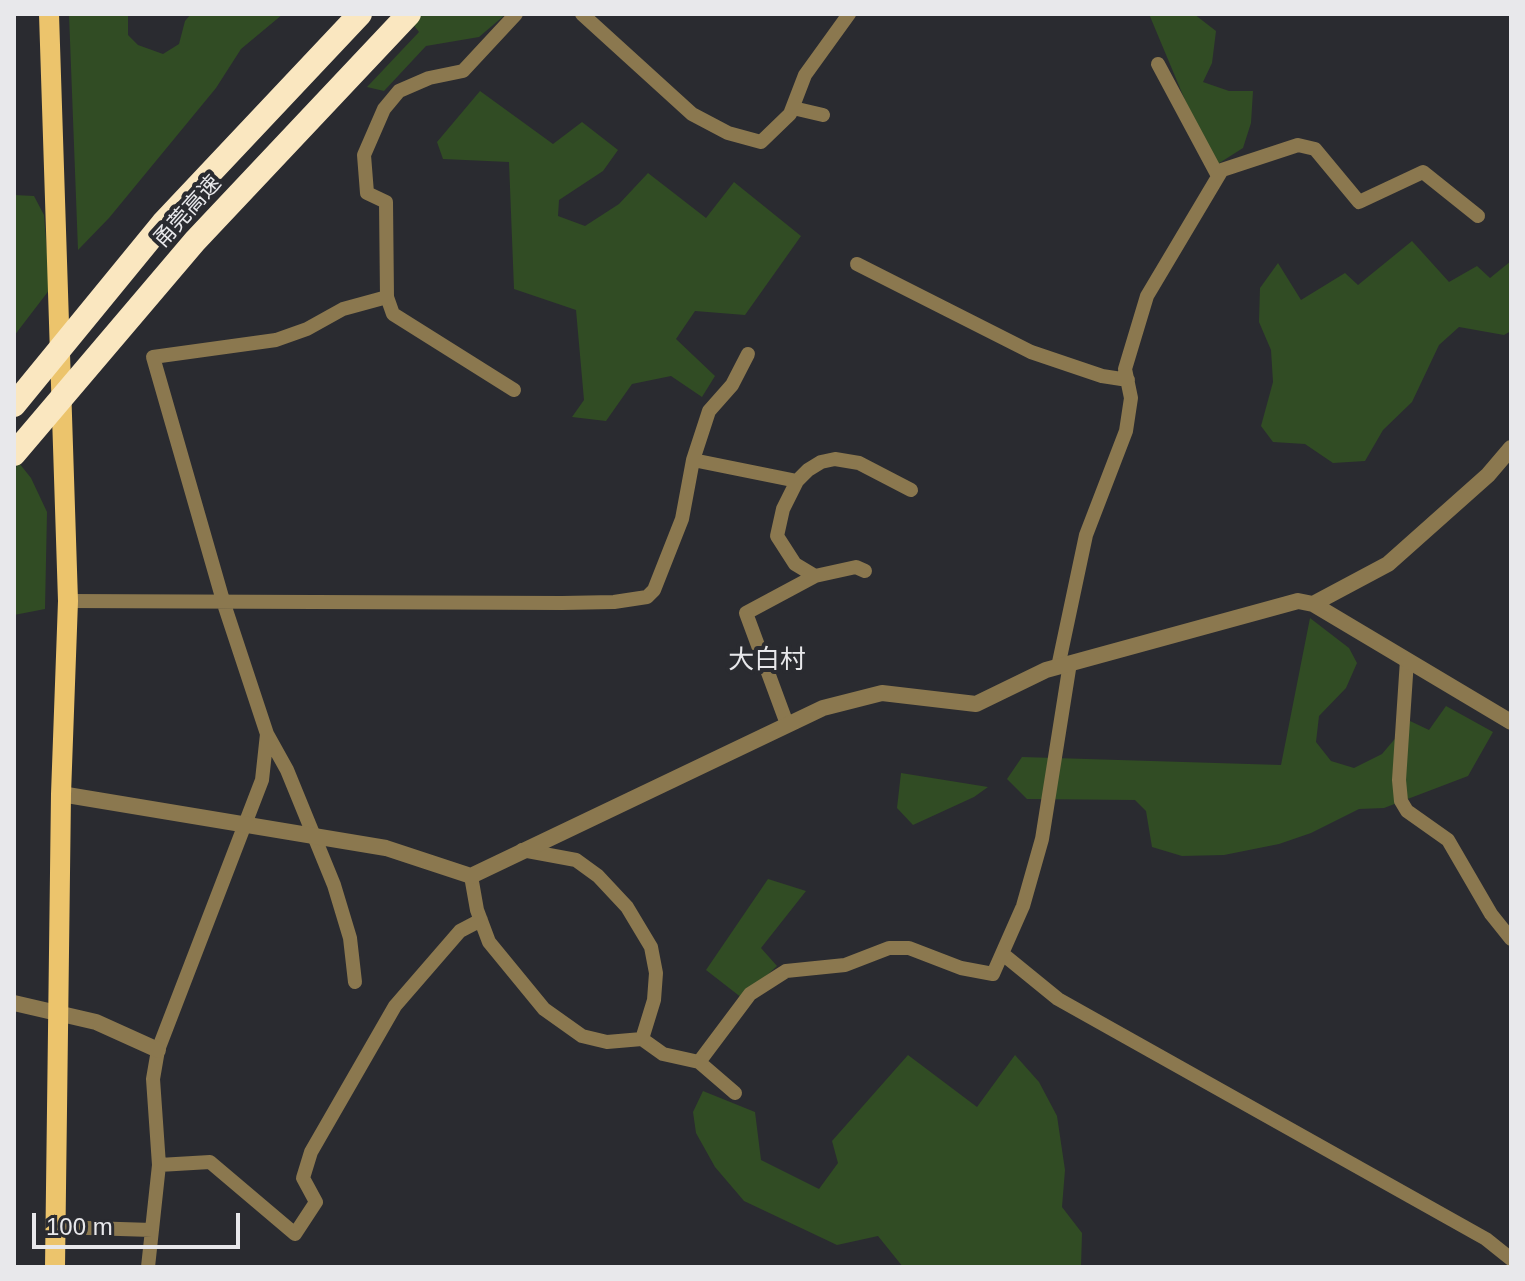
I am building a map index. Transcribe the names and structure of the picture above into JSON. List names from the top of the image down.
{
  "streets": {
    "highway": ["甬莞高速"]
  },
  "districts": ["大白村"],
  "scale_bar": "100 m"
}
